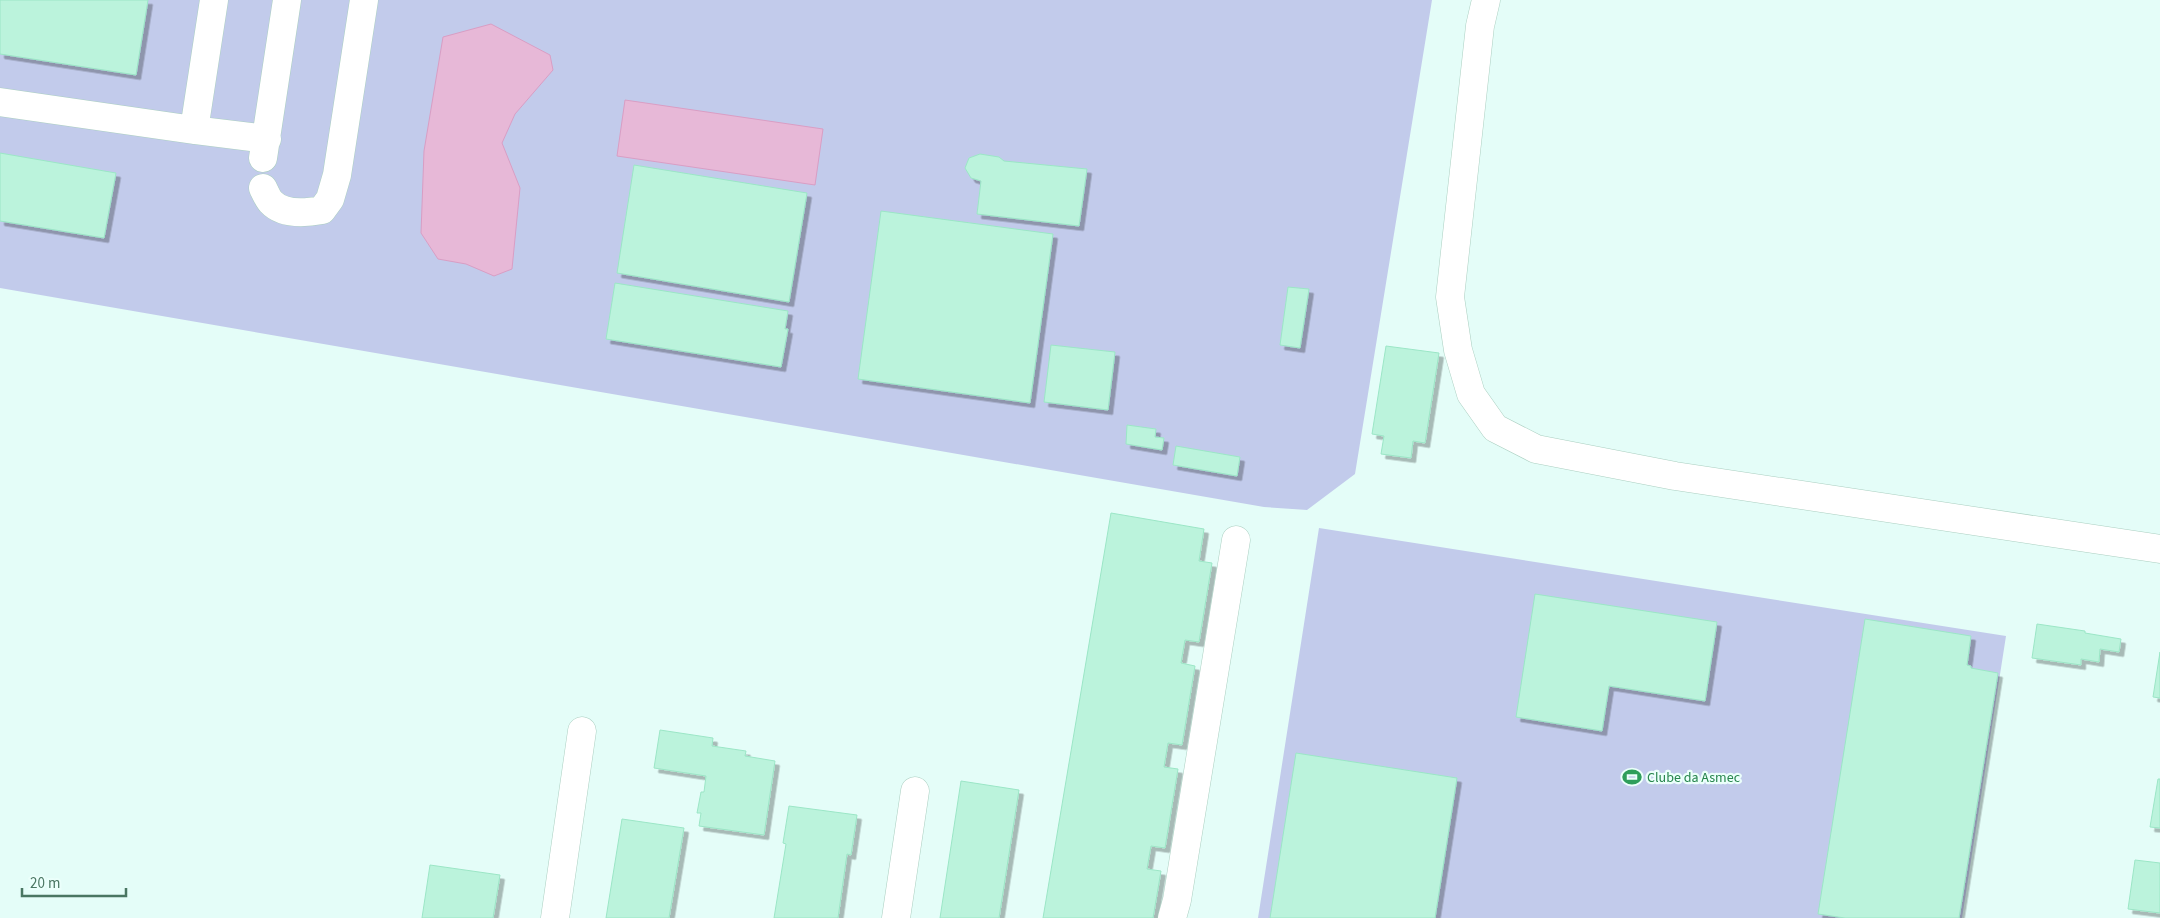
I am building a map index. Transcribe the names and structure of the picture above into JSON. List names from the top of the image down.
{
  "places": {
    "sports": ["Clube da Asmec"]
  },
  "scale_bar": "20 m"
}
